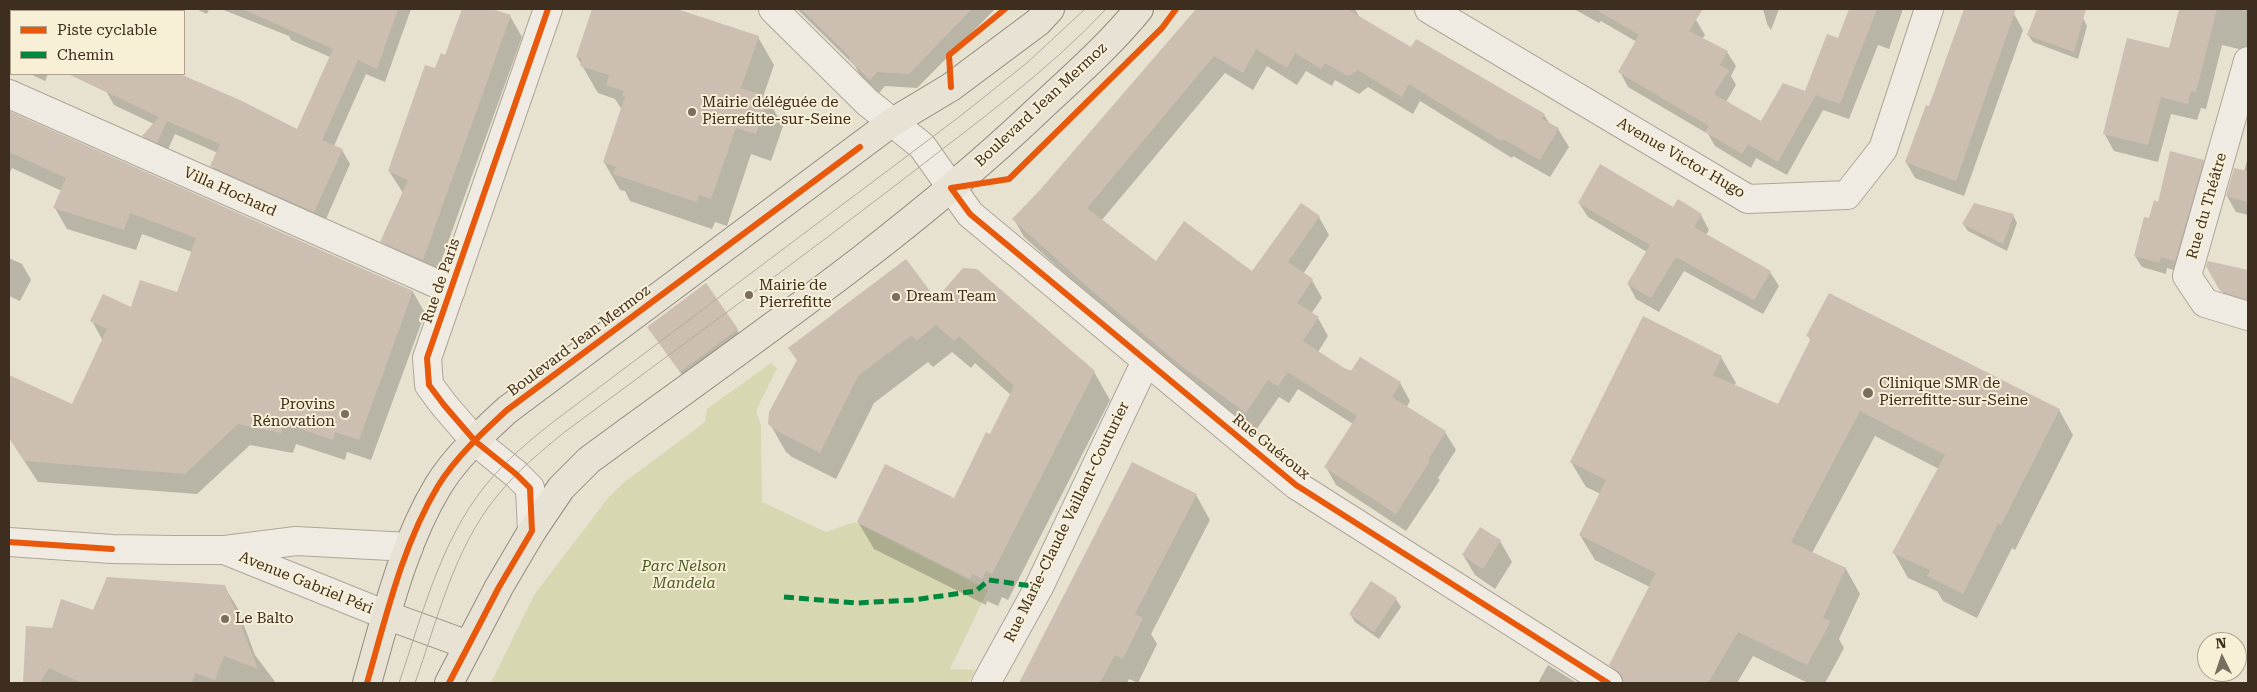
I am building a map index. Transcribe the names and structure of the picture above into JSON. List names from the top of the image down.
{
  "streets": {
    "main road": ["Boulevard Jean Mermoz"],
    "street": [
      "Avenue Victor Hugo",
      "Villa Hochard",
      "Rue du Théâtre",
      "Rue de Paris",
      "Rue Guéroux",
      "Rue Marie-Claude Vaillant-Couturier",
      "Avenue Gabriel Péri"
    ]
  },
  "crossings": [
    ["Boulevard Jean Mermoz", "Rue de Paris"],
    ["Boulevard Jean Mermoz", "Rue Guéroux"],
    ["Boulevard Jean Mermoz", "Avenue Gabriel Péri"],
    ["Villa Hochard", "Rue de Paris"],
    ["Rue Guéroux", "Rue Marie-Claude Vaillant-Couturier"]
  ],
  "parks": ["Parc Nelson Mandela"],
  "places": [
    "Mairie déléguée de Pierrefitte-sur-Seine",
    "Mairie de Pierrefitte",
    "Dream Team",
    "Clinique SMR de Pierrefitte-sur-Seine",
    "Provins Rénovation",
    "Le Balto"
  ],
  "legend": ["Piste cyclable", "Chemin"],
  "north": "top"
}
